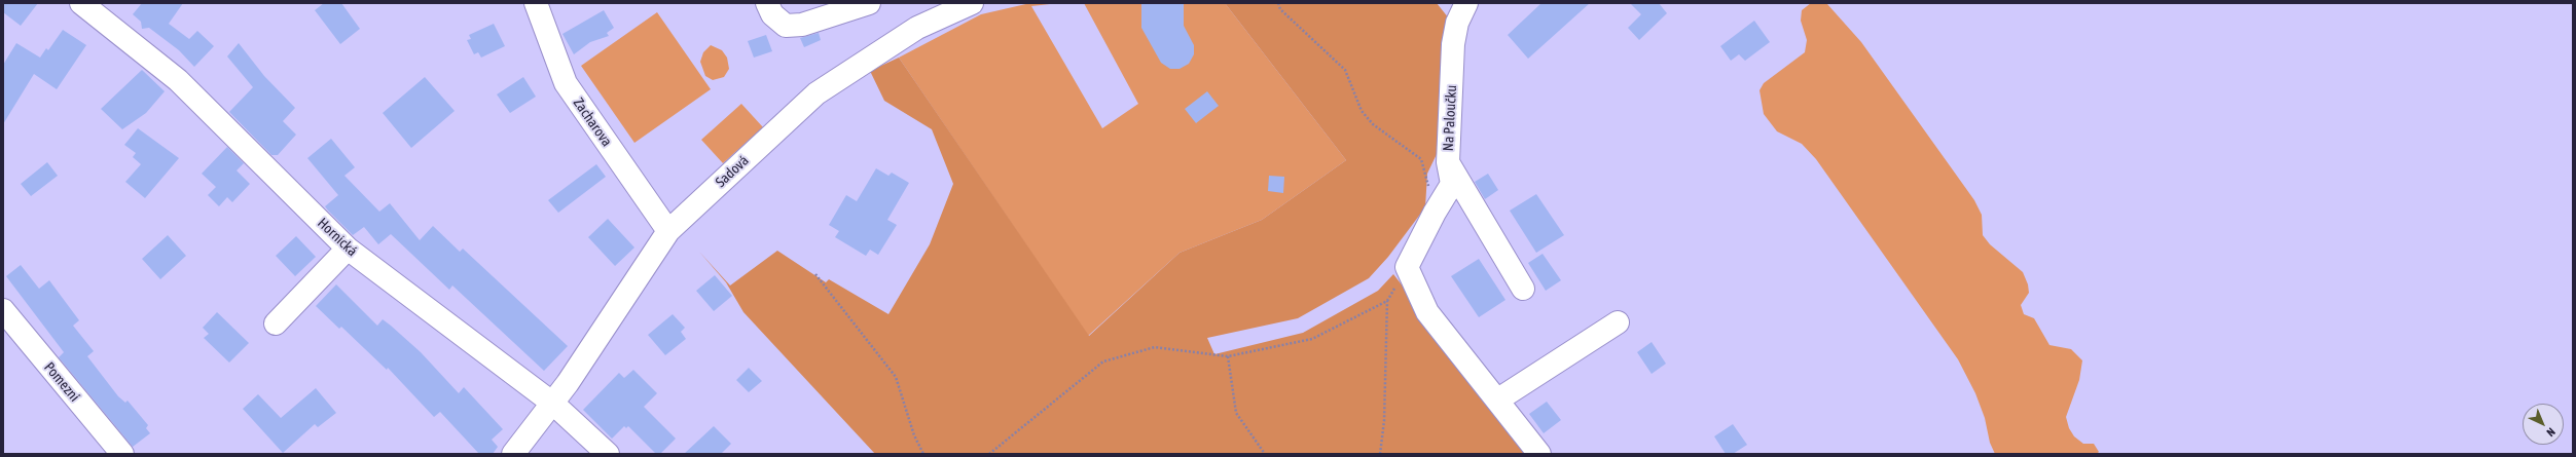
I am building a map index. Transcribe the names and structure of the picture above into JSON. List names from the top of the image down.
{
  "streets": {
    "street": [
      "Na Paloučku",
      "Zacharova",
      "Sadová",
      "Hornická",
      "Pomezní"
    ]
  },
  "crossings": [
    ["Zacharova", "Sadová"],
    ["Sadová", "Hornická"]
  ],
  "north": "bottom right"
}
